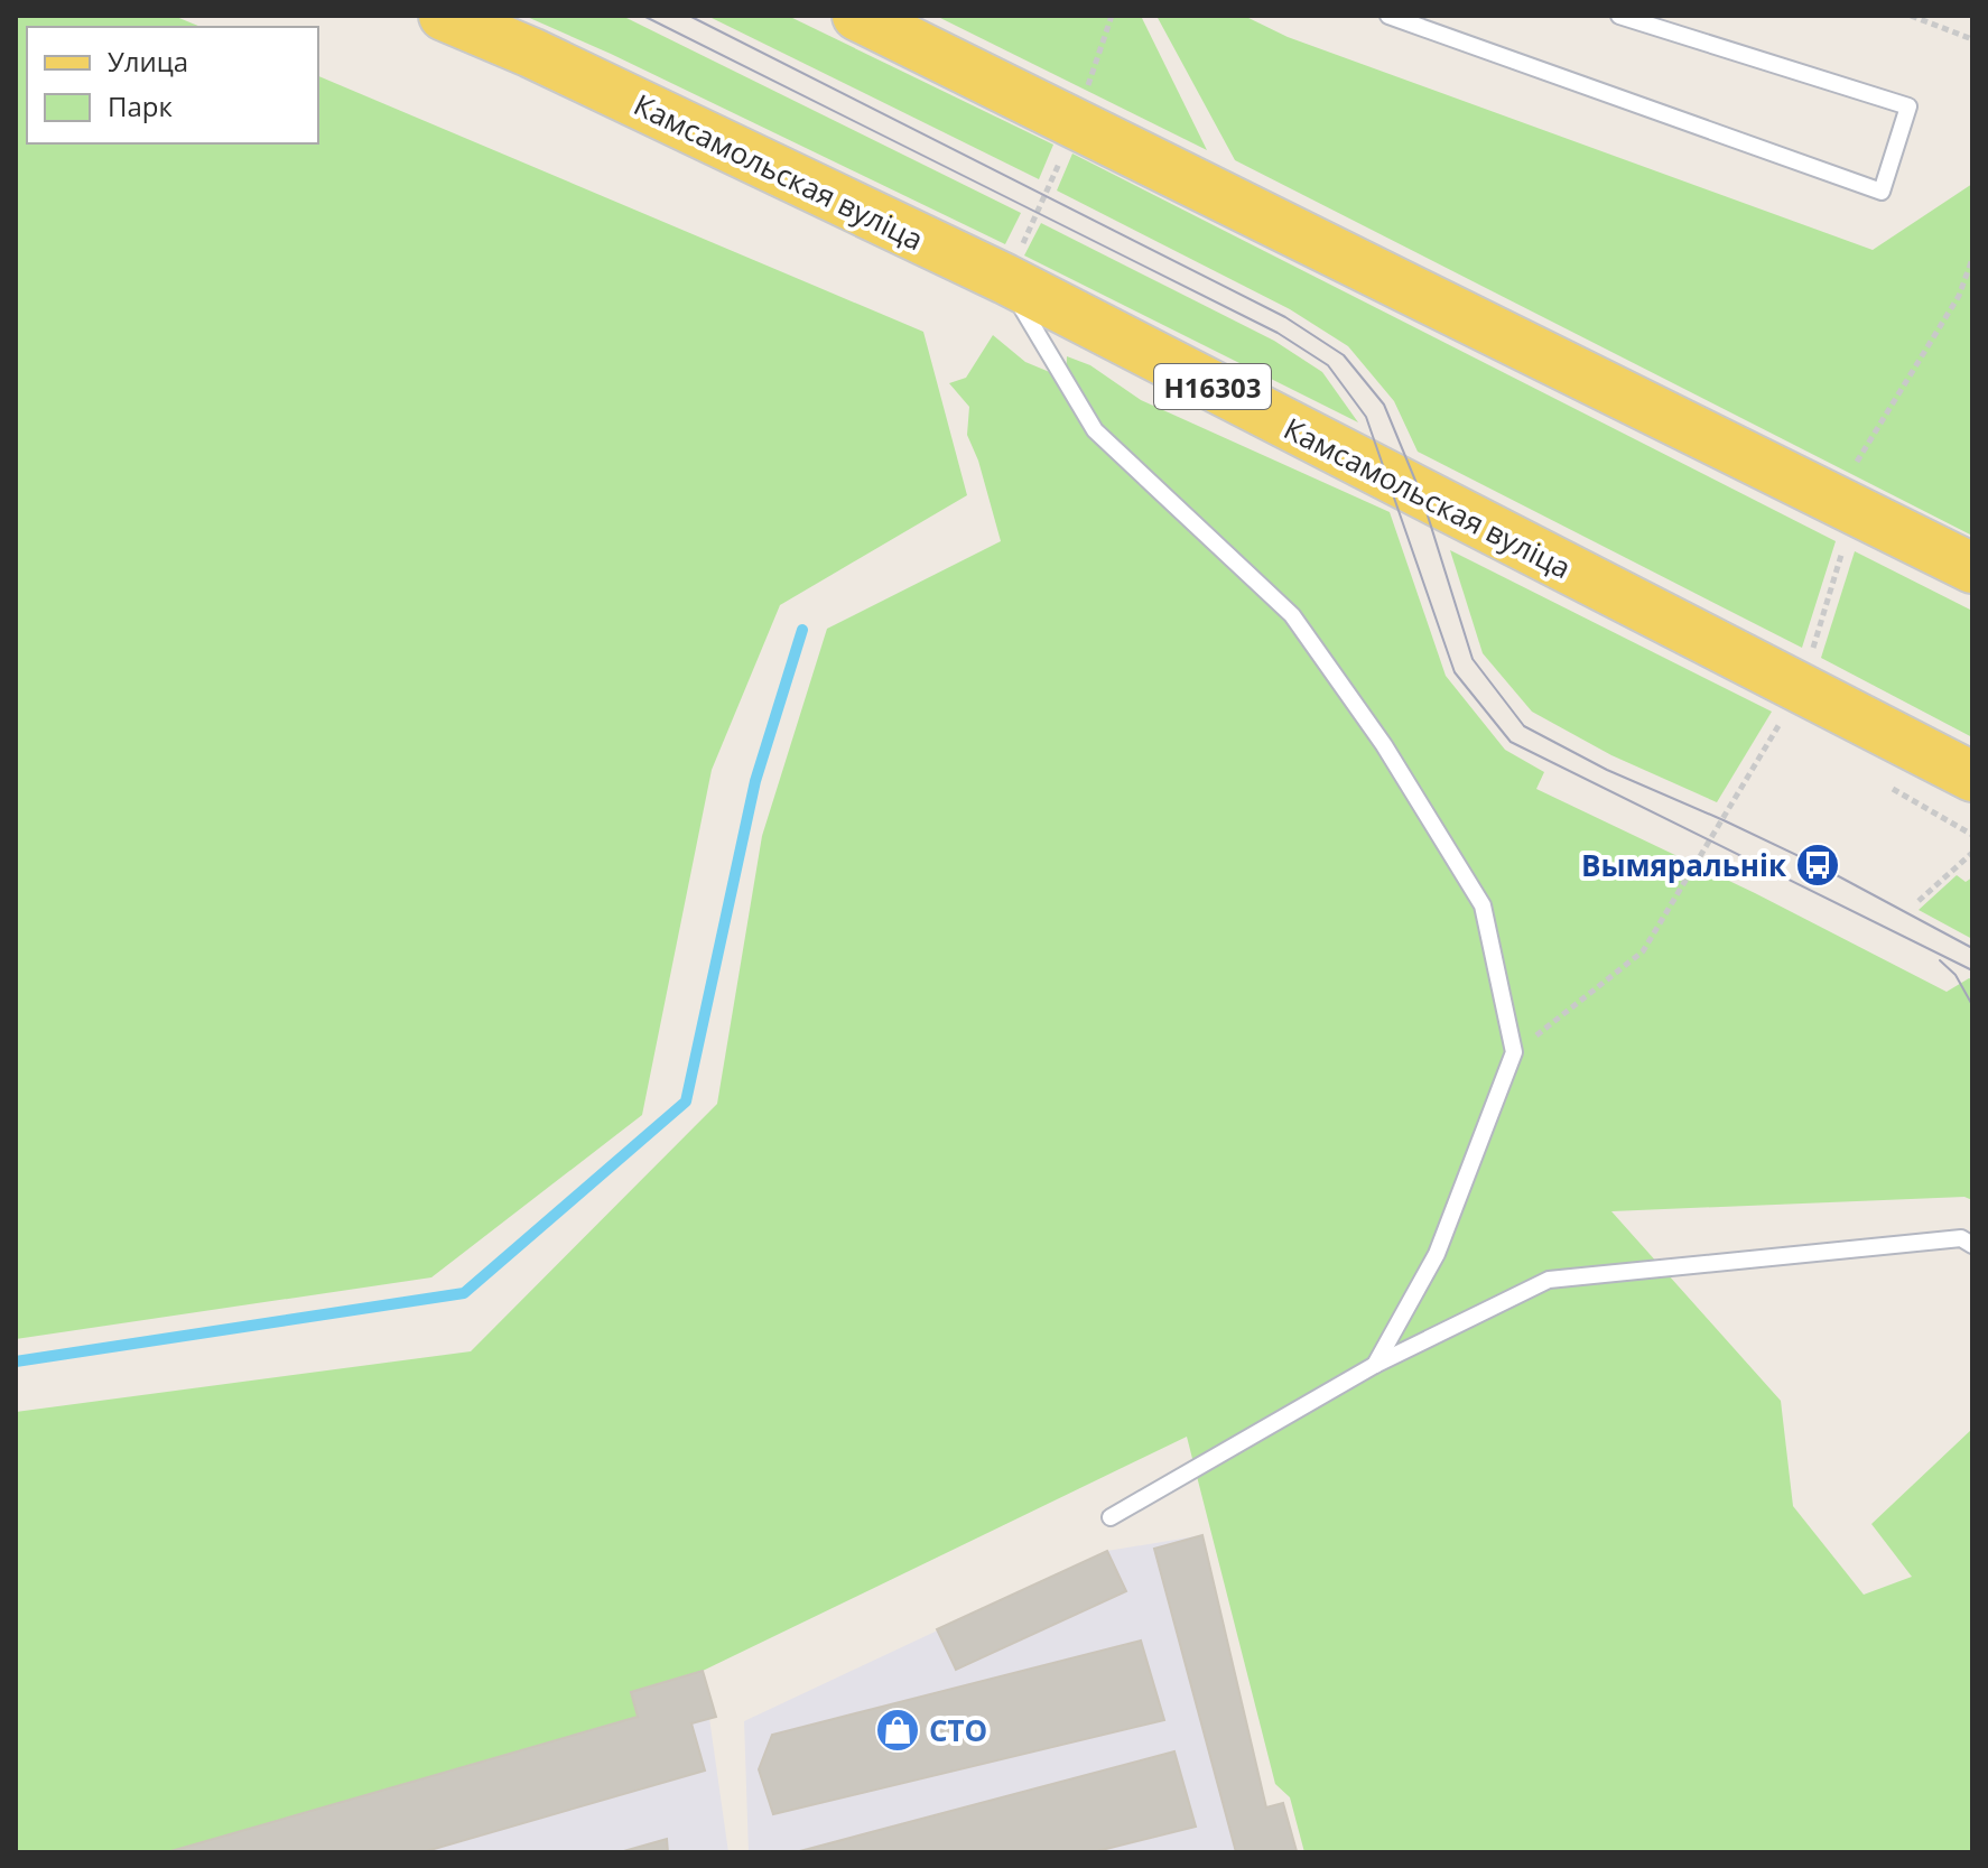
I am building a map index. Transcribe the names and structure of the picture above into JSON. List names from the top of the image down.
{
  "streets": {
    "main road": ["Камсамольская вуліца", "Н16303"]
  },
  "places": {
    "bus stop": ["Вымяральнік"],
    "shop": ["СТО"]
  },
  "legend": ["Улица", "Парк"]
}
